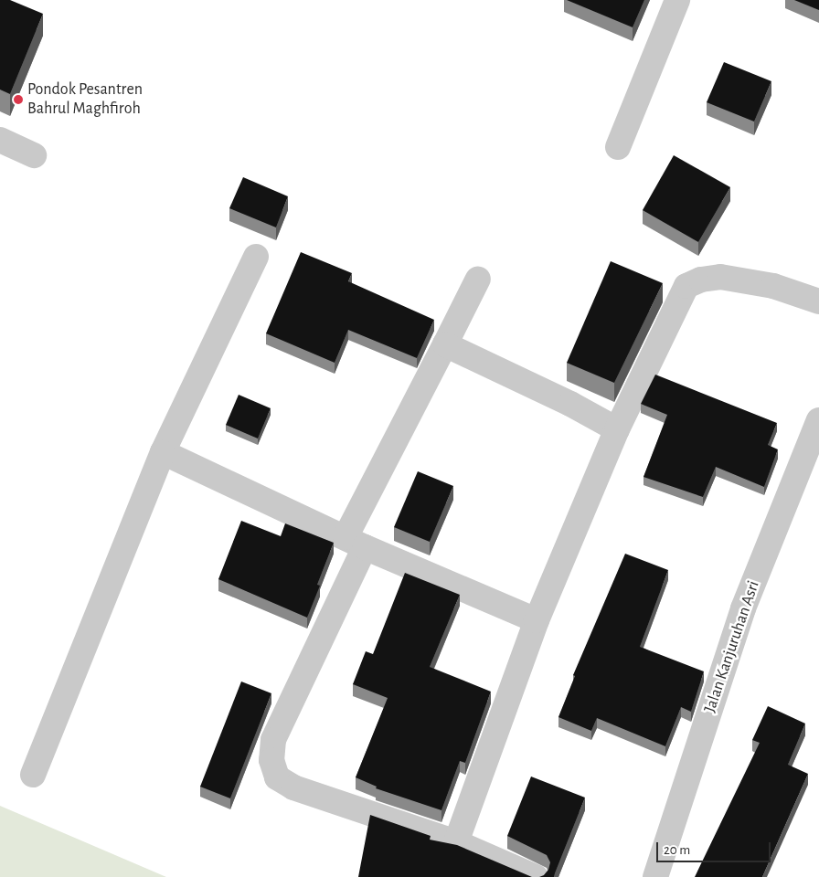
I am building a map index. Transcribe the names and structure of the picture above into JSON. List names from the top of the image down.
{
  "streets": {
    "street": ["Jalan Kanjuruhan Asri"]
  },
  "places": ["Pondok Pesantren Bahrul Maghfiroh"],
  "scale_bar": "20 m"
}
